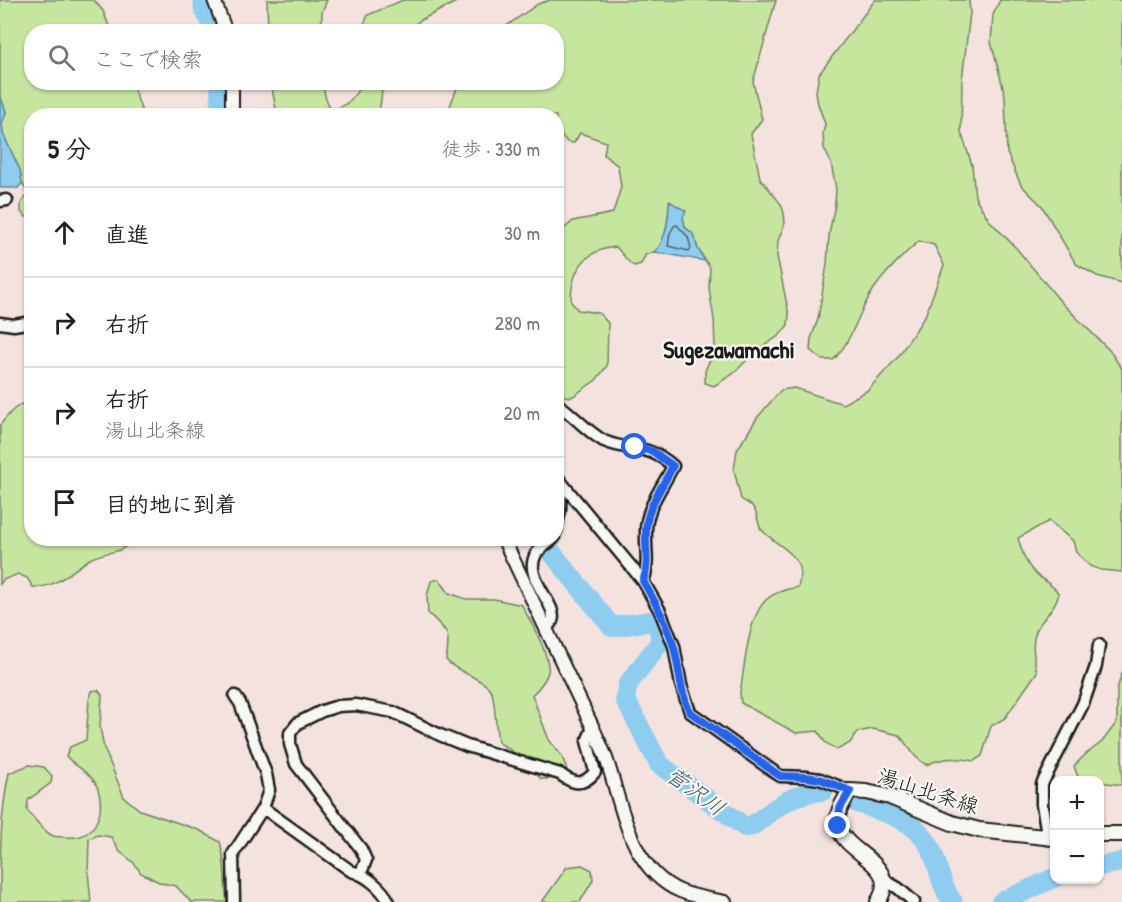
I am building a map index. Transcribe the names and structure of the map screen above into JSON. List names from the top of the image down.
{
  "streets": {
    "main road": ["湯山北条線"]
  },
  "districts": ["Sugezawamachi"],
  "water": ["菅沢川"],
  "page": {
    "search": "ここで検索",
    "heading": ["5 分", "徒歩 · 330 m"],
    "list": [
      ["直進", "30 m"],
      ["右折", "280 m"],
      ["右折", "湯山北条線", "20 m"],
      "目的地に到着"
    ],
    "map_buttons": ["+", "−"]
  }
}
